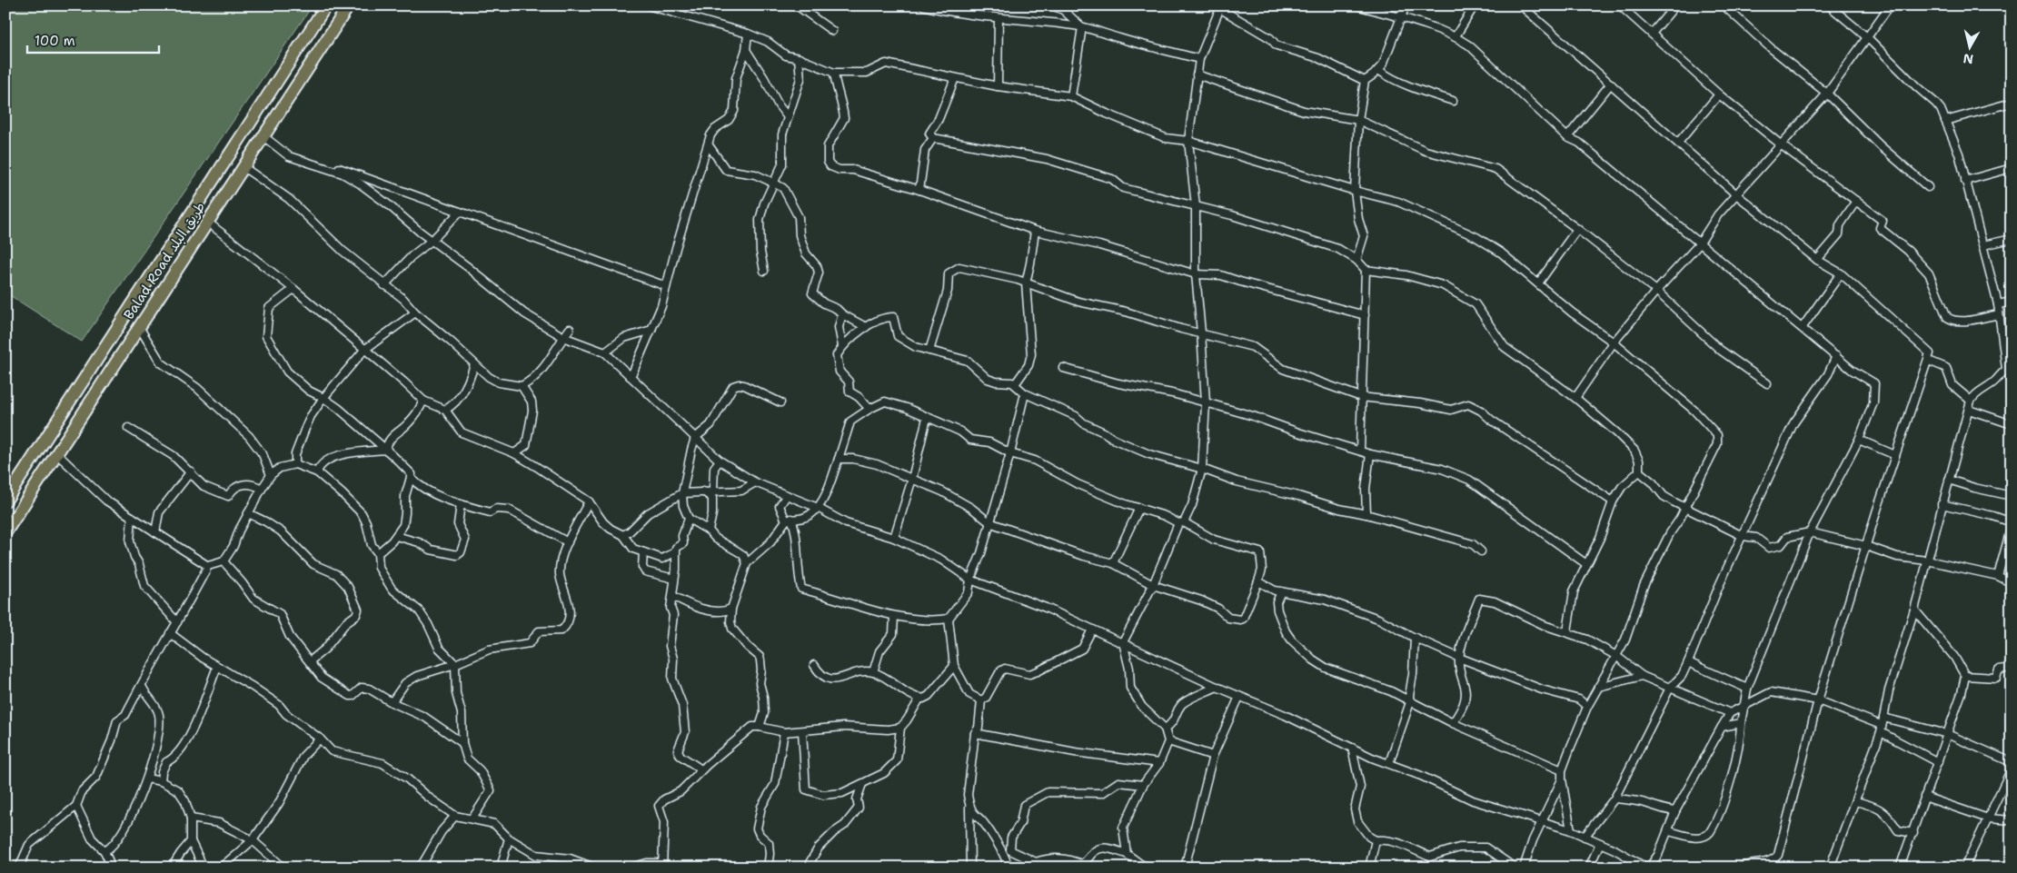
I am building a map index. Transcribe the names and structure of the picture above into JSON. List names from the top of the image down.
{
  "streets": {
    "highway": ["Balad Road طريق البلد"]
  },
  "scale_bar": "100 m",
  "north": "bottom"
}
